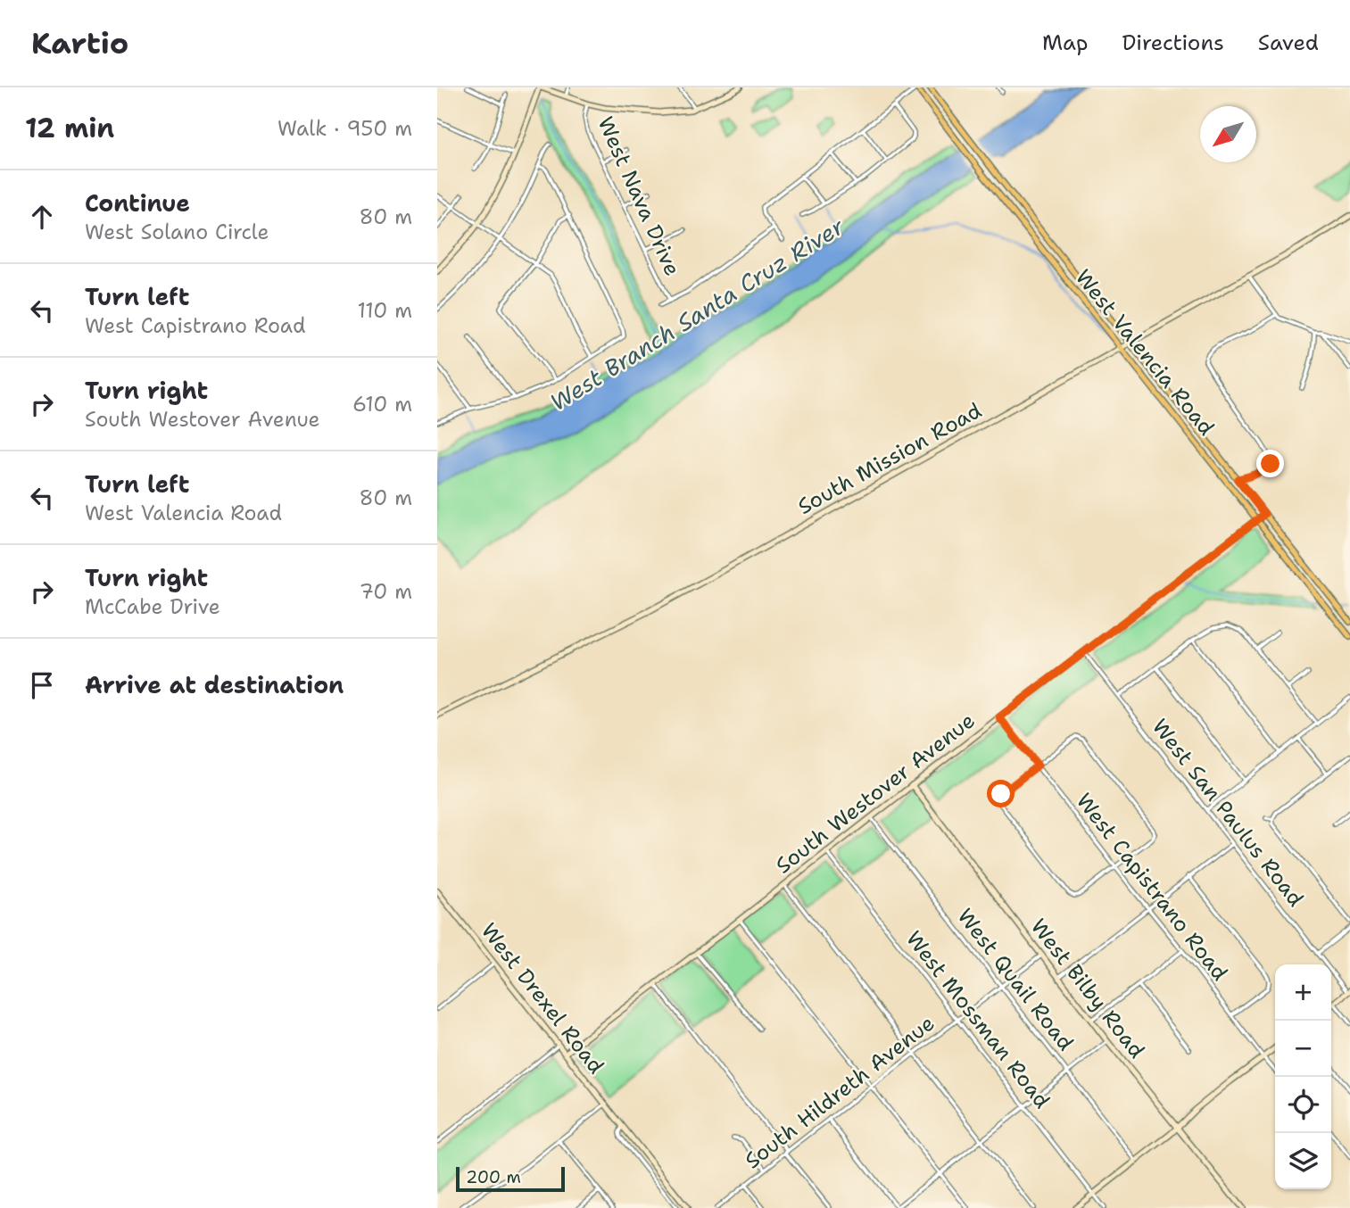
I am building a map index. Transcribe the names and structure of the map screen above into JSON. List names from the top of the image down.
{
  "streets": {
    "main road": ["West Valencia Road"],
    "street": [
      "West Nava Drive",
      "South Mission Road",
      "South Westover Avenue",
      "West San Paulus Road",
      "West Capistrano Road",
      "West Quail Road",
      "West Bilby Road",
      "West Drexel Road",
      "West Mossman Road",
      "South Hildreth Avenue"
    ]
  },
  "crossings": [
    ["West Valencia Road", "South Mission Road"],
    ["West Valencia Road", "South Westover Avenue"],
    ["South Westover Avenue", "West San Paulus Road"],
    ["South Westover Avenue", "West Capistrano Road"],
    ["South Westover Avenue", "West Quail Road"],
    ["South Westover Avenue", "West Bilby Road"],
    ["South Westover Avenue", "West Drexel Road"],
    ["South Westover Avenue", "West Mossman Road"],
    ["West Quail Road", "South Hildreth Avenue"],
    ["West Bilby Road", "South Hildreth Avenue"],
    ["West Mossman Road", "South Hildreth Avenue"]
  ],
  "water": ["West Branch Santa Cruz River"],
  "scale_bar": "200 m",
  "north": "bottom left",
  "page": {
    "header": "Kartio",
    "nav": ["Map", "Directions", "Saved"],
    "heading": ["12 min", "Walk · 950 m"],
    "list": [
      ["Continue", "West Solano Circle", "80 m"],
      ["Turn left", "West Capistrano Road", "110 m"],
      ["Turn right", "South Westover Avenue", "610 m"],
      ["Turn left", "West Valencia Road", "80 m"],
      ["Turn right", "McCabe Drive", "70 m"],
      "Arrive at destination"
    ],
    "map_buttons": ["+", "−"],
    "scale": "200 m"
  }
}
